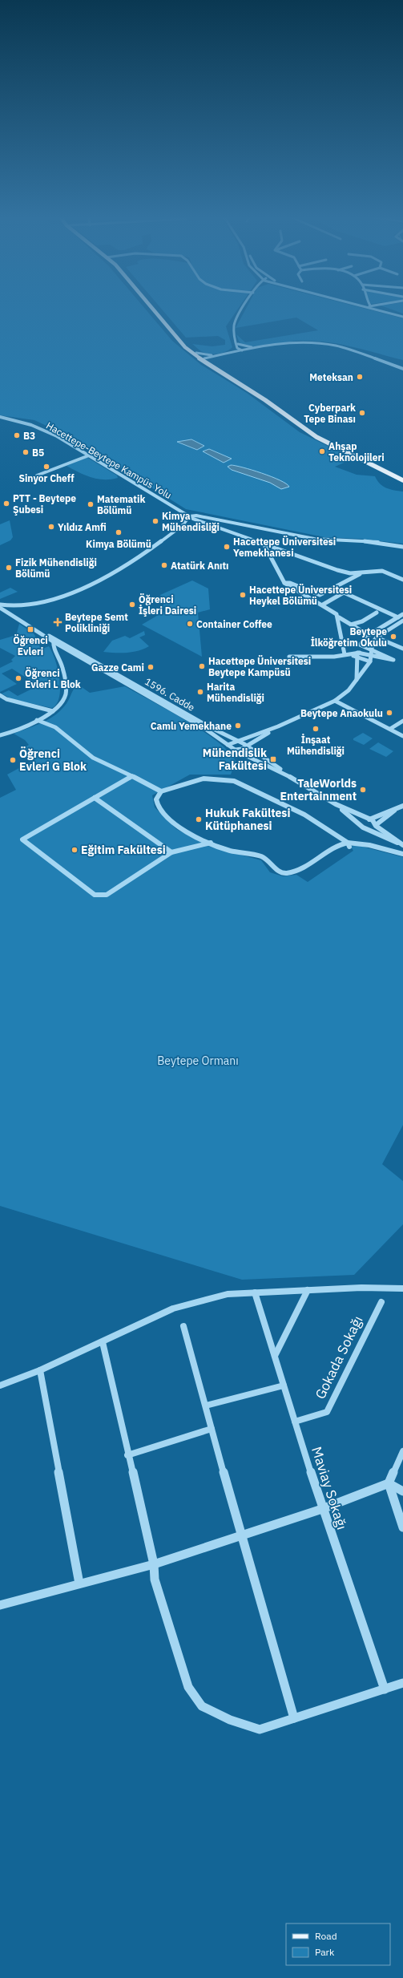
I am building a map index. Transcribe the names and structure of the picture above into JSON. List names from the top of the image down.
{
  "streets": {
    "street": [
      "Hacettepe-Beytepe Kampüs Yolu",
      "1596. Cadde",
      "Gokada Sokağı",
      "Maviay Sokağı"
    ]
  },
  "crossings": [
    ["Gokada Sokağı", "Maviay Sokağı"]
  ],
  "parks": ["Beytepe Ormanı"],
  "places": {
    "other": [
      "Meteksan",
      "Cyberpark Tepe Binası",
      "B3",
      "Ahşap Teknolojileri",
      "B5",
      "Sinyor Cheff",
      "PTT - Beytepe Şubesi",
      "Matematik Bölümü",
      "Kimya Mühendisliği",
      "Yıldız Amfi",
      "Kimya Bölümü",
      "Hacettepe Üniversitesi Yemekhanesi",
      "Atatürk Anıtı",
      "Fizik Mühendisliği Bölümü",
      "Hacettepe Üniversitesi Heykel Bölümü",
      "Öğrenci İşleri Dairesi",
      "Container Coffee",
      "Beytepe İlköğretim Okulu",
      "Hacettepe Üniversitesi Beytepe Kampüsü",
      "Gazze Cami",
      "Öğrenci Evleri L Blok",
      "Harita Mühendisliği",
      "Beytepe Anaokulu",
      "Camlı Yemekhane",
      "İnşaat Mühendisliği",
      "Öğrenci Evleri G Blok",
      "TaleWorlds Entertainment",
      "Hukuk Fakültesi Kütüphanesi",
      "Eğitim Fakültesi"
    ],
    "health": ["Beytepe Semt Polikliniği"],
    "transit": ["Öğrenci Evleri", "Mühendislik Fakültesi"]
  },
  "legend": ["Road", "Park"]
}
